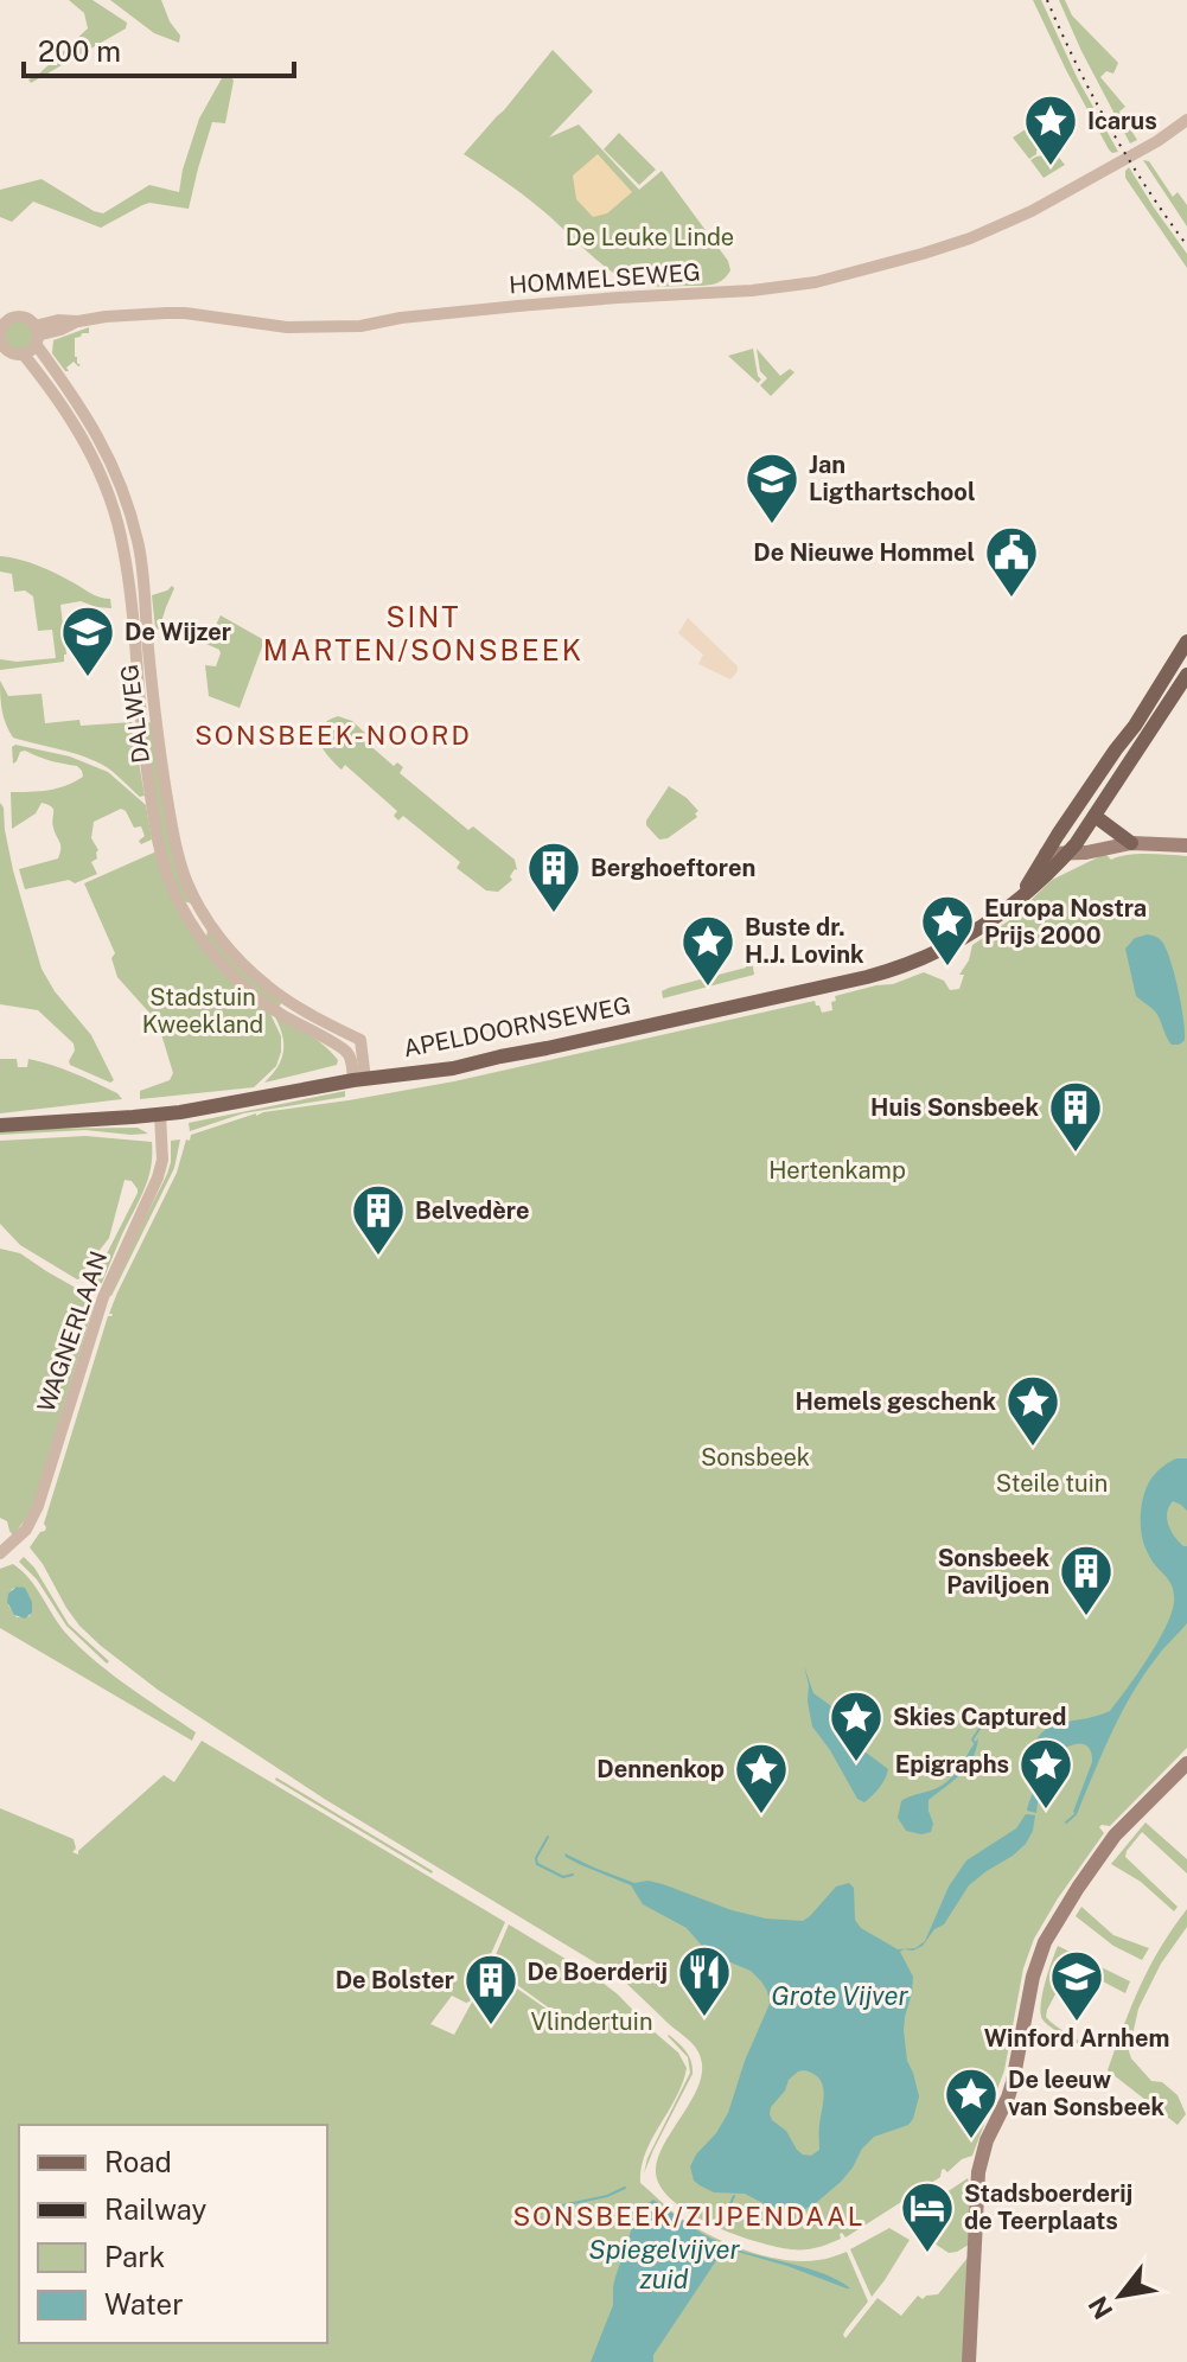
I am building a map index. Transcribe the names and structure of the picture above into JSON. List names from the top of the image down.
{
  "streets": {
    "main road": ["APELDOORNSEWEG"],
    "street": ["HOMMELSEWEG", "DALWEG", "WAGNERLAAN"]
  },
  "crossings": [
    ["HOMMELSEWEG", "DALWEG"],
    ["DALWEG", "APELDOORNSEWEG"],
    ["APELDOORNSEWEG", "WAGNERLAAN"]
  ],
  "districts": ["SINT MARTEN/SONSBEEK", "SONSBEEK-NOORD", "SONSBEEK/ZIJPENDAAL"],
  "water": ["Grote Vijver", "Spiegelvijver zuid"],
  "parks": [
    "De Leuke Linde",
    "Stadstuin Kweekland",
    "Hertenkamp",
    "Sonsbeek",
    "Steile tuin",
    "Vlindertuin"
  ],
  "places": {
    "place": [
      "Icarus",
      "Europa Nostra Prijs 2000",
      "Buste dr. H.J. Lovink",
      "Hemels geschenk",
      "Skies Captured",
      "Epigraphs",
      "Dennenkop",
      "De leeuw van Sonsbeek"
    ],
    "school or university": ["Jan Ligthartschool", "De Wijzer", "Winford Arnhem"],
    "public building": ["De Nieuwe Hommel"],
    "building": [
      "Berghoeftoren",
      "Huis Sonsbeek",
      "Belvedère",
      "Sonsbeek Paviljoen",
      "De Bolster"
    ],
    "restaurant": ["De Boerderij"],
    "hotel": ["Stadsboerderij de Teerplaats"]
  },
  "legend": [
    "Road",
    "Railway",
    "Park",
    "Water"
  ],
  "scale_bar": "200 m",
  "north": "bottom left"
}
